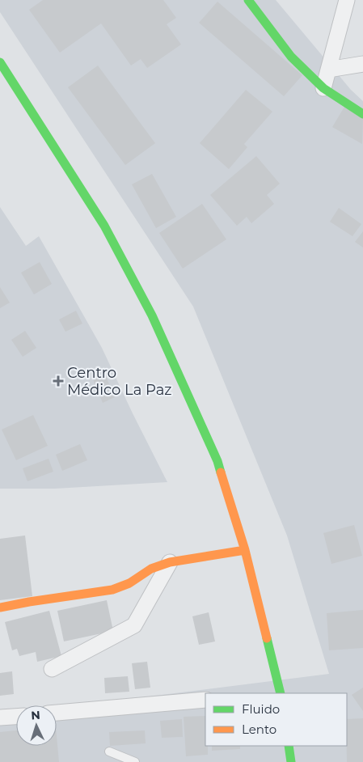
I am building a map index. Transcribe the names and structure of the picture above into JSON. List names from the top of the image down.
{
  "places": {
    "health": ["Centro Médico La Paz"]
  },
  "legend": ["Fluido", "Lento"],
  "north": "top"
}
